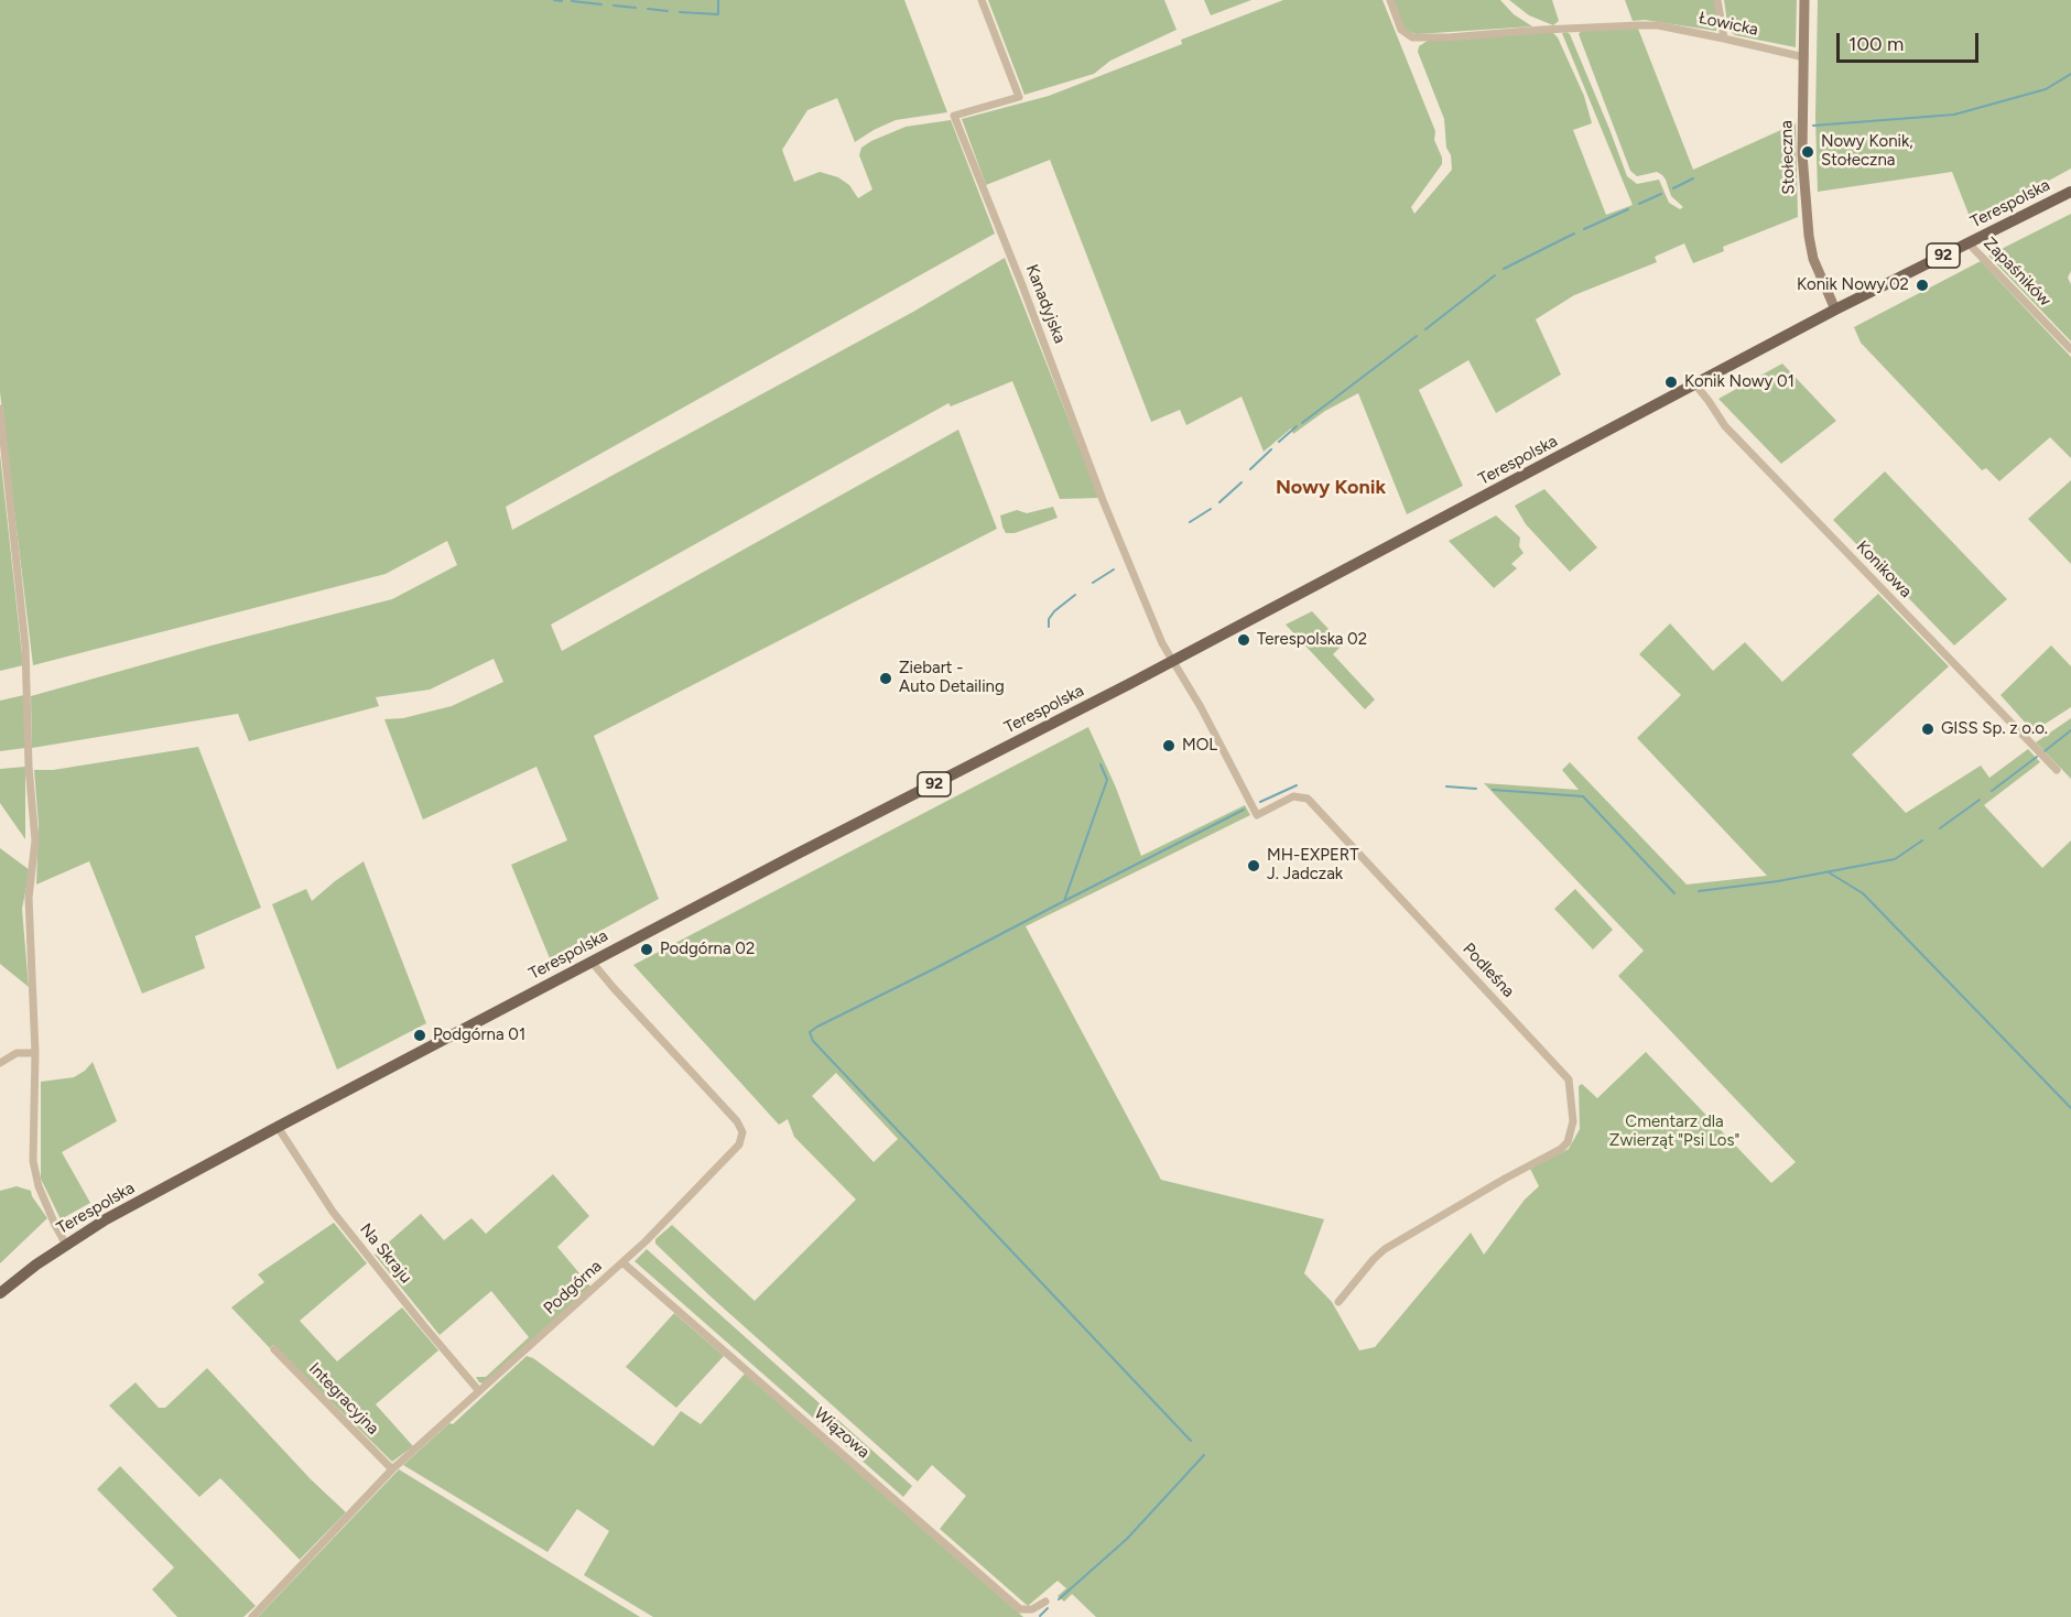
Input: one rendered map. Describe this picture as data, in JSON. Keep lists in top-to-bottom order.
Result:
{
  "streets": {
    "main road": ["Terespolska", "92"],
    "street": [
      "Łowicka",
      "Stołeczna",
      "Zapaśników",
      "Kanadyjska",
      "Konikowa",
      "Podleśna",
      "Na Skraju",
      "Podgórna",
      "Integracyjna",
      "Wiązowa"
    ]
  },
  "crossings": [
    ["Łowicka", "Stołeczna"],
    ["Stołeczna", "Terespolska"],
    ["Terespolska", "Zapaśników"],
    ["Terespolska", "Kanadyjska"],
    ["Terespolska", "Konikowa"],
    ["Terespolska", "Podleśna"],
    ["Terespolska", "Na Skraju"],
    ["Terespolska", "Podgórna"],
    ["Kanadyjska", "Podleśna"],
    ["Na Skraju", "Podgórna"],
    ["Podgórna", "Integracyjna"],
    ["Podgórna", "Wiązowa"]
  ],
  "districts": ["Nowy Konik"],
  "parks": ["Cmentarz dla Zwierząt \"Psi Los\""],
  "places": [
    "Nowy Konik, Stołeczna",
    "Konik Nowy 02",
    "Konik Nowy 01",
    "Terespolska 02",
    "Ziebart - Auto Detailing",
    "GISS Sp. z o.o.",
    "MOL",
    "MH-EXPERT J. Jadczak",
    "Podgórna 02",
    "Podgórna 01"
  ],
  "scale_bar": "100 m"
}
